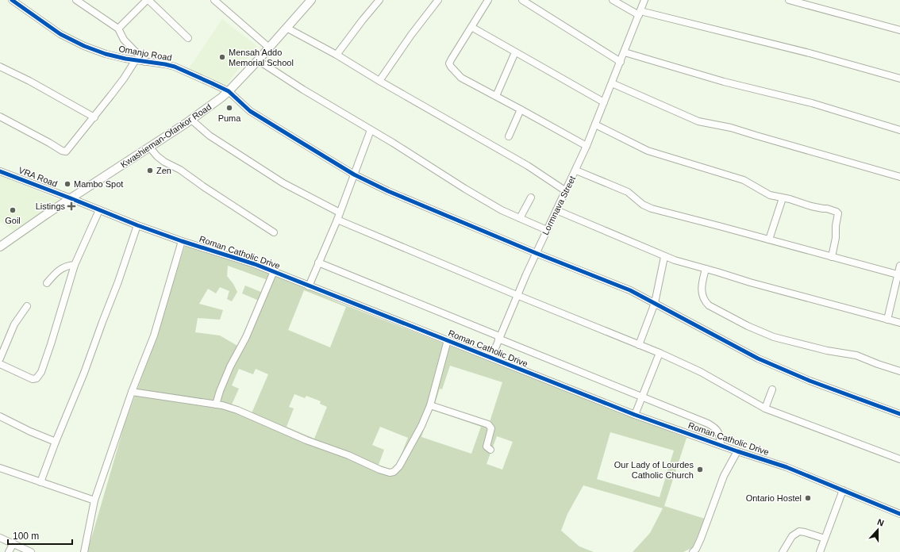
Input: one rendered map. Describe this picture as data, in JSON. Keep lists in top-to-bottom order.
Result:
{
  "streets": {
    "main road": ["Kwashieman-Ofankor Road"],
    "street": [
      "Omanjo Road",
      "VRA Road",
      "Lormnava Street",
      "Roman Catholic Drive"
    ]
  },
  "crossings": [
    ["Omanjo Road", "Kwashieman-Ofankor Road"],
    ["Omanjo Road", "Lormnava Street"],
    ["Kwashieman-Ofankor Road", "VRA Road"],
    ["Kwashieman-Ofankor Road", "Roman Catholic Drive"],
    ["VRA Road", "Roman Catholic Drive"],
    ["Lormnava Street", "Roman Catholic Drive"]
  ],
  "places": {
    "other": [
      "Mensah Addo Memorial School",
      "Puma",
      "Zen",
      "Mambo Spot",
      "Goil",
      "Our Lady of Lourdes Catholic Church",
      "Ontario Hostel"
    ],
    "health": ["Listings"]
  },
  "scale_bar": "100 m",
  "north": "top"
}
